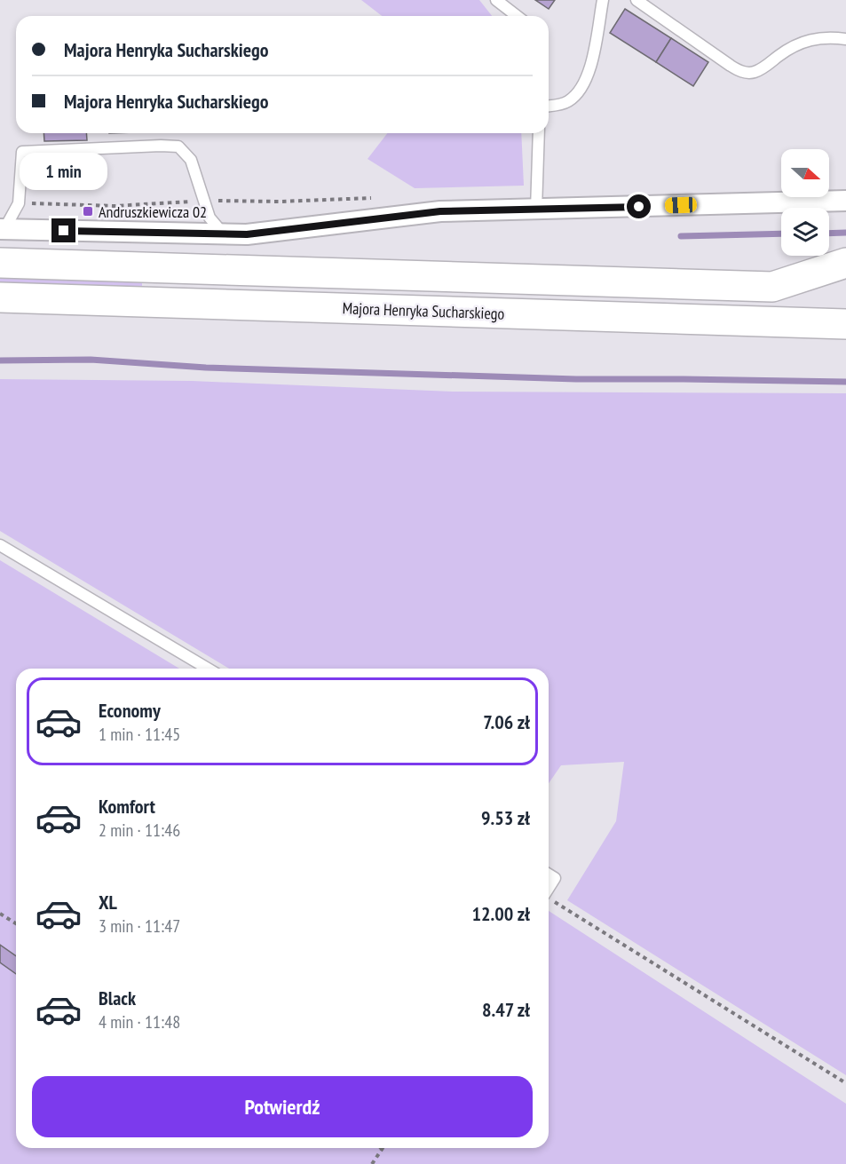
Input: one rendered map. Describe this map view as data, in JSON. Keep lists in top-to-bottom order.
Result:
{
  "streets": {
    "highway": ["Majora Henryka Sucharskiego"]
  },
  "places": {
    "transit": ["Andruszkiewicza 02"]
  },
  "north": "right",
  "page": {
    "banner": ["Majora Henryka Sucharskiego", "Majora Henryka Sucharskiego"],
    "bubble": "1 min",
    "list": [
      {
        "name": "Economy",
        "note": "1 min · 11:45",
        "value": "7.06 zł"
      },
      {
        "name": "Komfort",
        "note": "2 min · 11:46",
        "value": "9.53 zł"
      },
      {
        "name": "XL",
        "note": "3 min · 11:47",
        "value": "12.00 zł"
      },
      {
        "name": "Black",
        "note": "4 min · 11:48",
        "value": "8.47 zł"
      }
    ],
    "buttons": "Potwierdź"
  }
}
